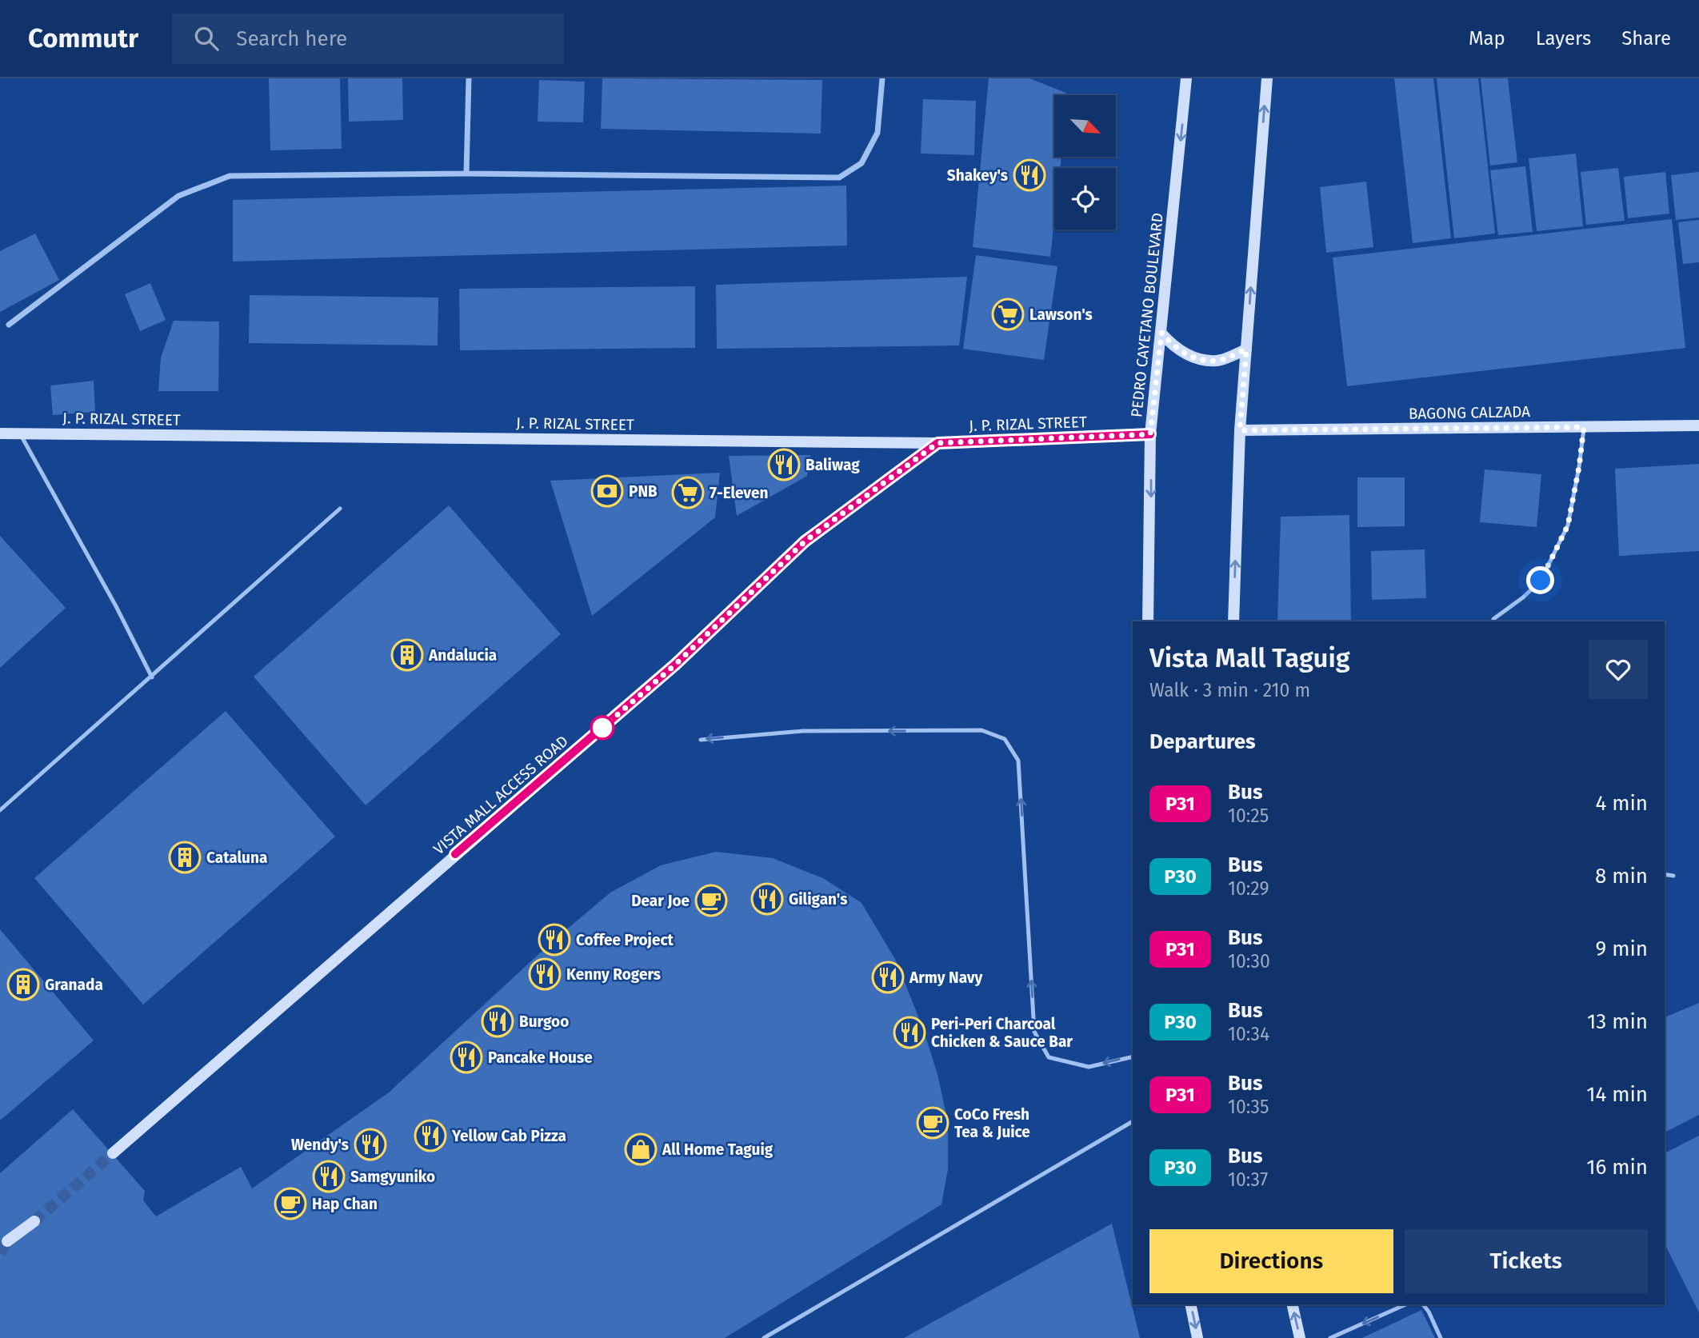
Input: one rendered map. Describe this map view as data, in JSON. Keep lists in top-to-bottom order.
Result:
{
  "streets": {
    "street": [
      "PEDRO CAYETANO BOULEVARD",
      "BAGONG CALZADA",
      "J. P. RIZAL STREET",
      "VISTA MALL ACCESS ROAD"
    ]
  },
  "crossings": [
    ["PEDRO CAYETANO BOULEVARD", "J. P. RIZAL STREET"],
    ["J. P. RIZAL STREET", "VISTA MALL ACCESS ROAD"]
  ],
  "places": {
    "restaurant": [
      "Shakey's",
      "Baliwag",
      "Giligan's",
      "Coffee Project",
      "Kenny Rogers",
      "Army Navy",
      "Burgoo",
      "Peri-Peri Charcoal Chicken & Sauce Bar",
      "Pancake House",
      "Yellow Cab Pizza",
      "Wendy's",
      "Samgyuniko"
    ],
    "supermarket": ["Lawson's", "7-Eleven"],
    "bank": ["PNB"],
    "building": ["Andalucia", "Cataluna", "Granada"],
    "cafe": ["Dear Joe", "CoCo Fresh Tea & Juice", "Hap Chan"],
    "shop": ["All Home Taguig"]
  },
  "lines": ["bus line P31"],
  "north": "bottom right",
  "page": {
    "header": "Commutr",
    "search": "Search here",
    "nav": ["Map", "Layers", "Share"],
    "heading": [
      ["Vista Mall Taguig", "Walk · 3 min · 210 m"],
      "Departures"
    ],
    "list": [
      {
        "mark": "P31",
        "name": "Bus",
        "note": "10:25",
        "value": "4 min"
      },
      {
        "mark": "P30",
        "name": "Bus",
        "note": "10:29",
        "value": "8 min"
      },
      {
        "mark": "P31",
        "name": "Bus",
        "note": "10:30",
        "value": "9 min"
      },
      {
        "mark": "P30",
        "name": "Bus",
        "note": "10:34",
        "value": "13 min"
      },
      {
        "mark": "P31",
        "name": "Bus",
        "note": "10:35",
        "value": "14 min"
      },
      {
        "mark": "P30",
        "name": "Bus",
        "note": "10:37",
        "value": "16 min"
      }
    ],
    "buttons": ["Directions", "Tickets"]
  }
}
